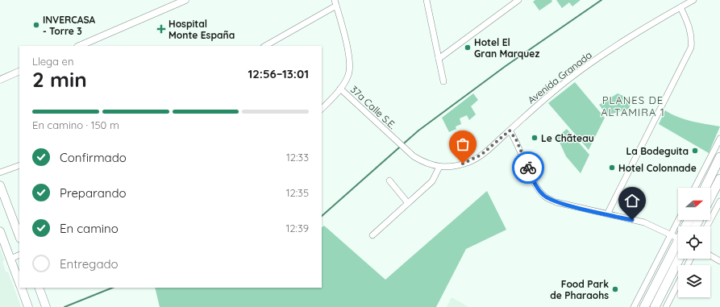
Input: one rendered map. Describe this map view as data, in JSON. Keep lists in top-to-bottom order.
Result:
{
  "streets": {
    "street": ["Avenida Granada", "37a Calle S.E."]
  },
  "crossings": [
    ["Avenida Granada", "37a Calle S.E."]
  ],
  "districts": ["PLANES DE ALTAMIRA 1"],
  "places": {
    "other": [
      "INVERCASA - Torre 3",
      "Hotel El Gran Marquez",
      "Le Chãteau",
      "La Bodeguita",
      "Hotel Colonnade",
      "Food Park de Pharaohs"
    ],
    "health": ["Hospital Monte España"]
  },
  "north": "right",
  "page": {
    "heading": ["2 min", "Llega en", "12:56–13:01"],
    "bar": "En camino · 150 m",
    "list": [
      ["Confirmado", "12:33"],
      ["Preparando", "12:35"],
      ["En camino", "12:39"],
      "Entregado"
    ]
  }
}
